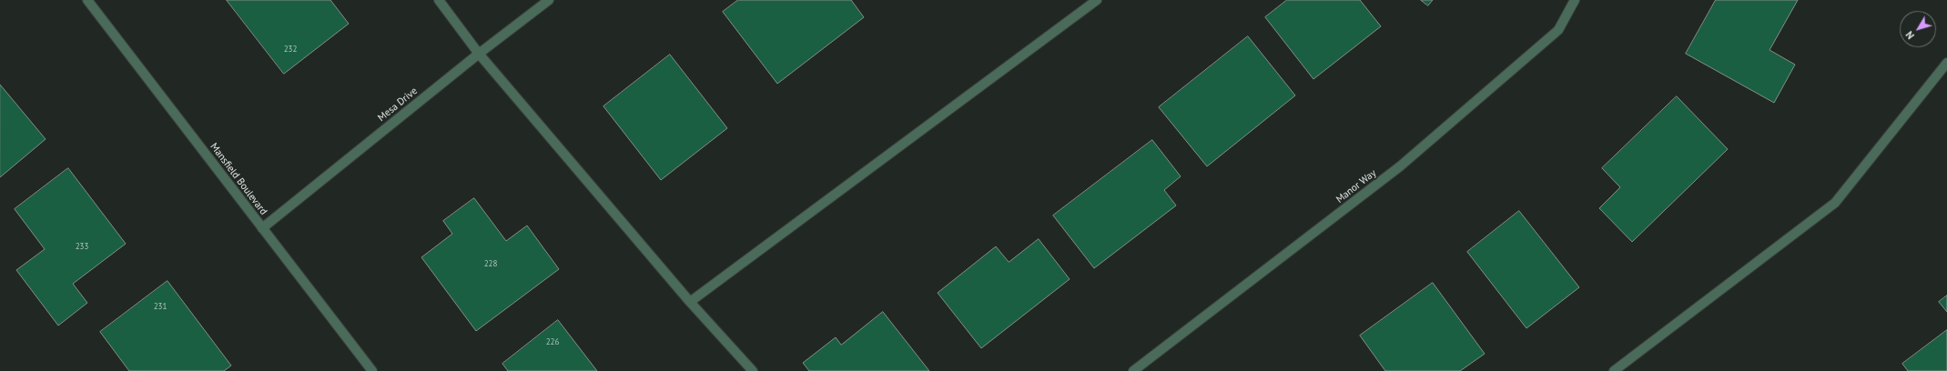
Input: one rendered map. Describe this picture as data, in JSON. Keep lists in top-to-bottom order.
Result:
{
  "streets": {
    "street": ["Mesa Drive", "Mansfield Boulevard", "Manor Way"]
  },
  "crossings": [
    ["Mesa Drive", "Mansfield Boulevard"]
  ],
  "house_numbers": [
    "232",
    "233",
    "228",
    "231",
    "226"
  ],
  "north": "bottom left"
}
